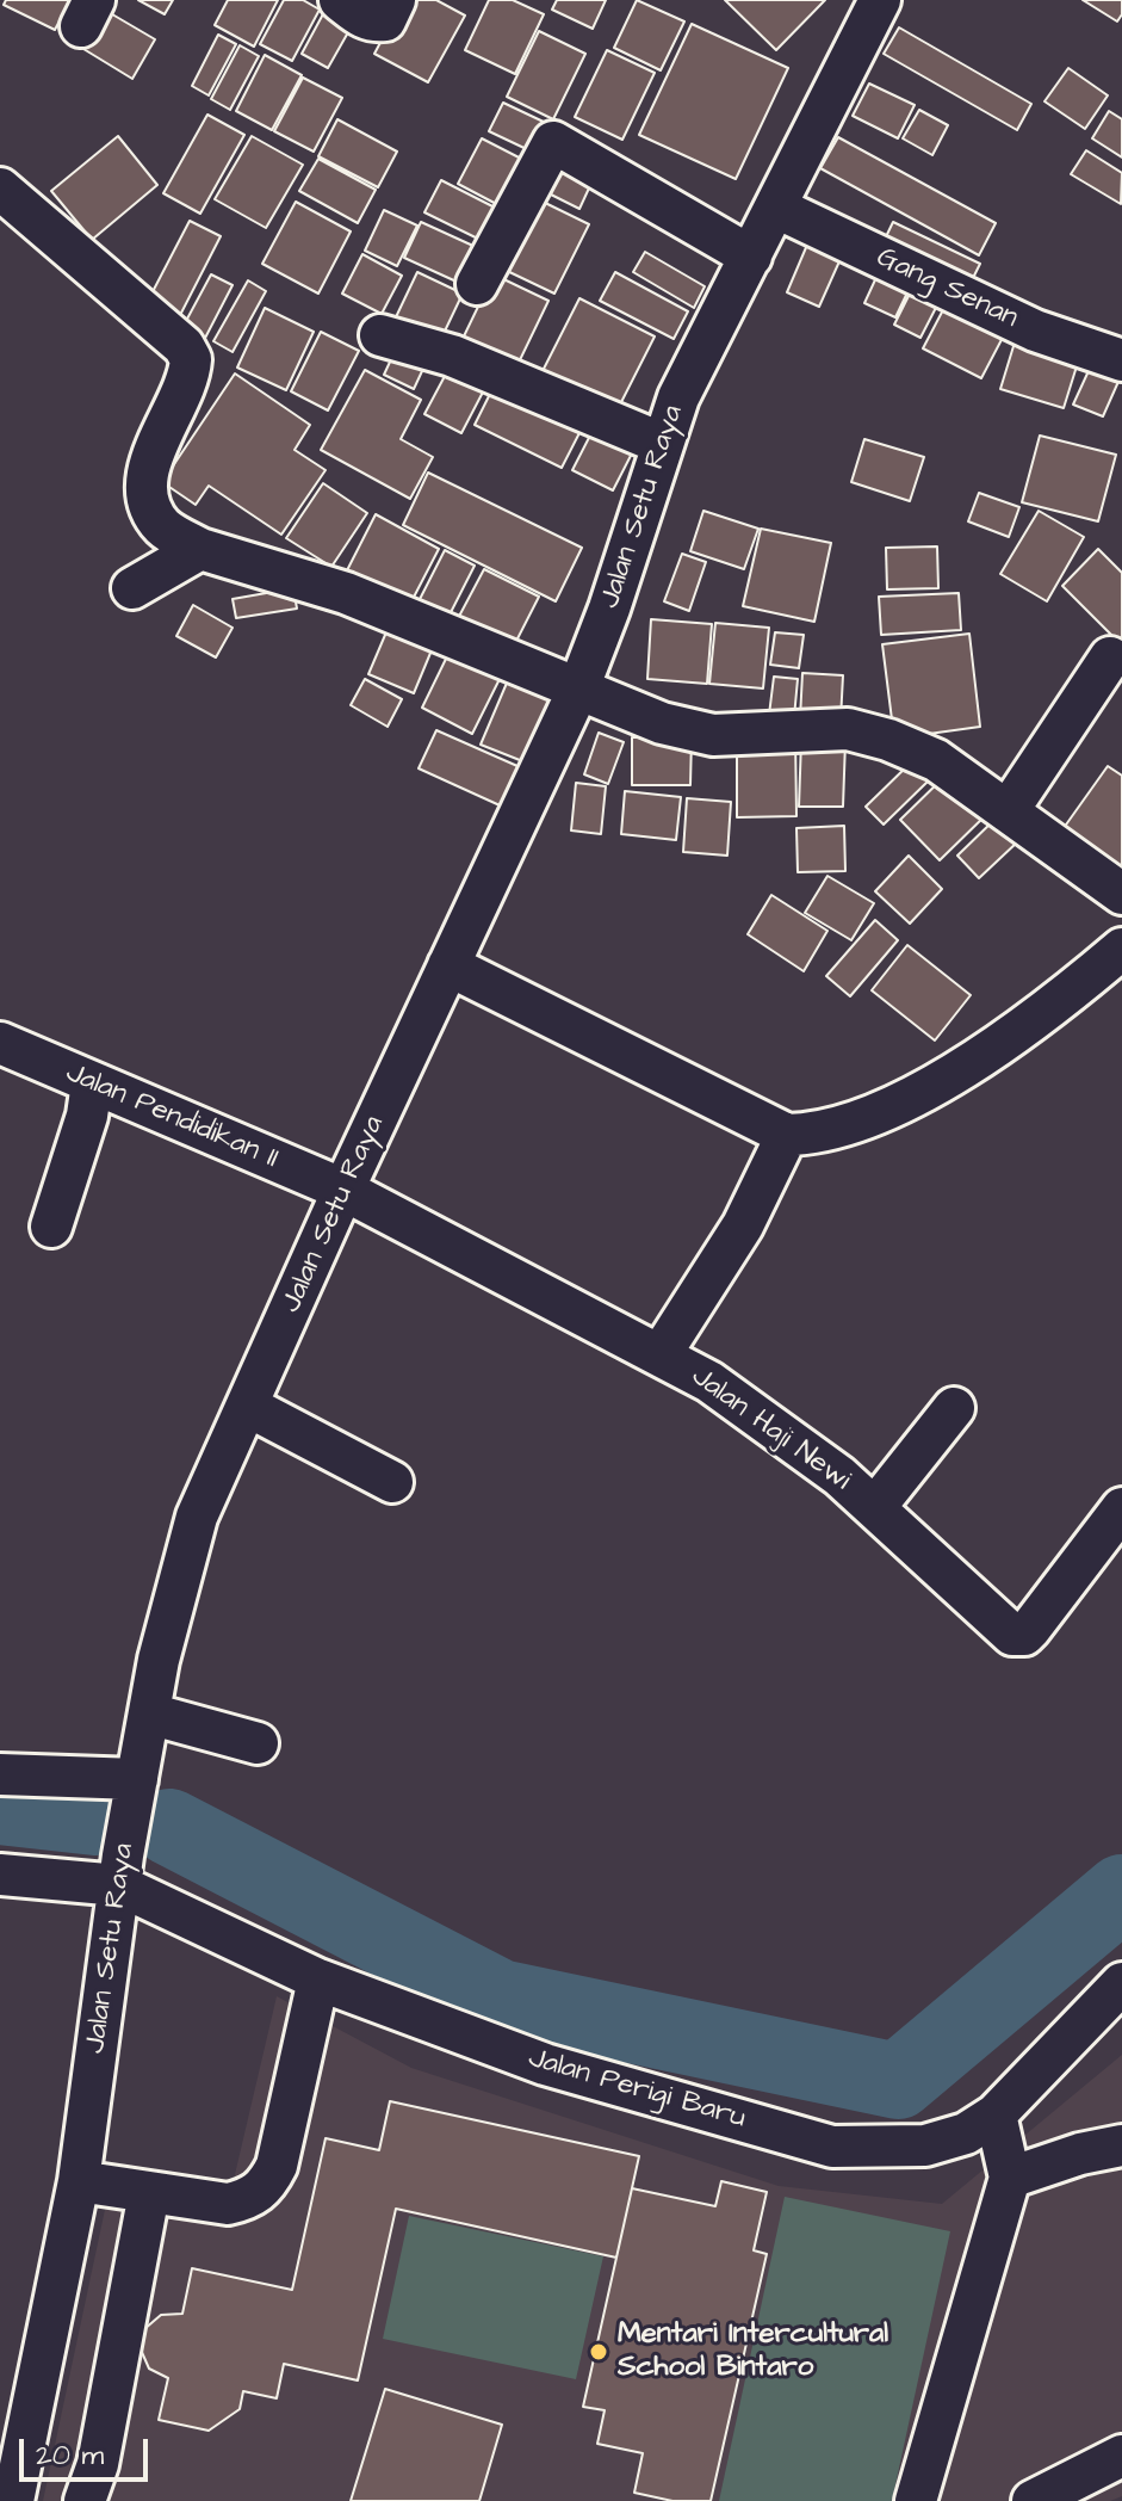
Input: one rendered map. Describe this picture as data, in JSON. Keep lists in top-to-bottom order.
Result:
{
  "streets": {
    "street": [
      "Gang Senan",
      "Jalan Setu Raya",
      "Jalan Pendidikan II",
      "Jalan Haji Newi",
      "Jalan Perigi Baru"
    ]
  },
  "crossings": [
    ["Gang Senan", "Jalan Setu Raya"],
    ["Jalan Setu Raya", "Jalan Pendidikan II"],
    ["Jalan Setu Raya", "Jalan Haji Newi"],
    ["Jalan Setu Raya", "Jalan Perigi Baru"],
    ["Jalan Pendidikan II", "Jalan Haji Newi"]
  ],
  "places": ["Mentari Intercultural School Bintaro"],
  "scale_bar": "20 m"
}
